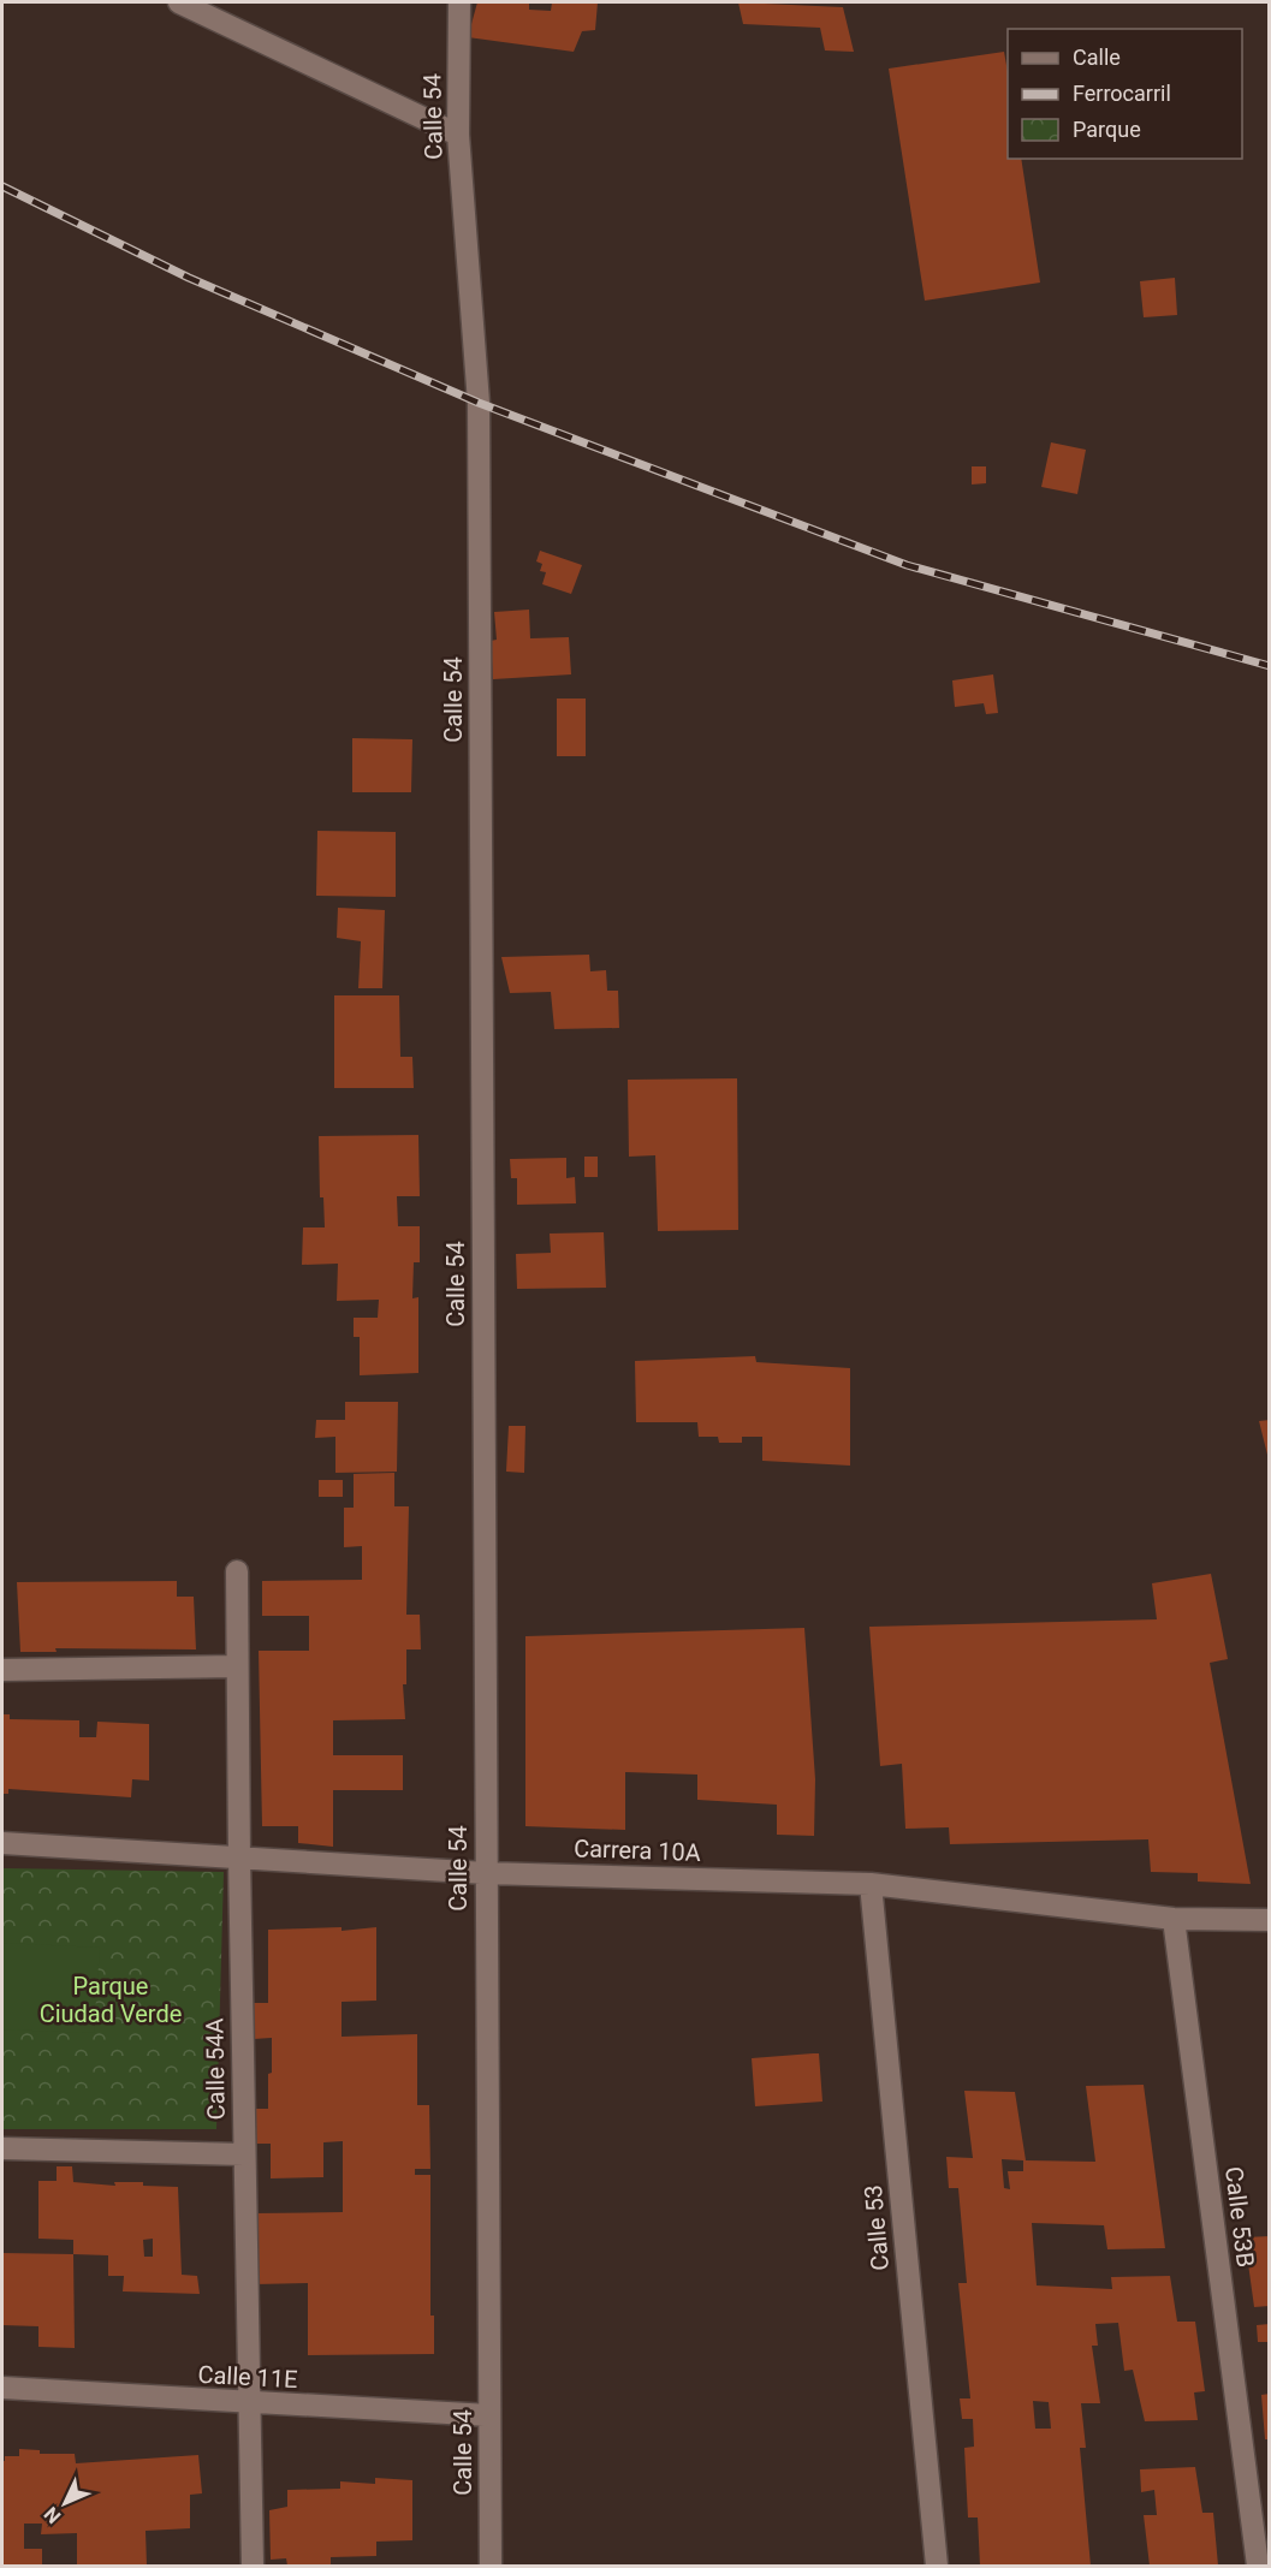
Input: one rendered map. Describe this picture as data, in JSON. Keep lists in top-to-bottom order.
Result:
{
  "streets": {
    "street": [
      "Calle 54",
      "Carrera 10A",
      "Calle 54A",
      "Calle 53B",
      "Calle 53",
      "Calle 11E"
    ]
  },
  "crossings": [
    ["Calle 54", "Carrera 10A"],
    ["Calle 54", "Calle 11E"],
    ["Carrera 10A", "Calle 54A"],
    ["Carrera 10A", "Calle 53B"],
    ["Carrera 10A", "Calle 53"],
    ["Calle 54A", "Calle 11E"]
  ],
  "parks": ["Parque Ciudad Verde"],
  "legend": ["Calle", "Ferrocarril", "Parque"],
  "north": "bottom left"
}
